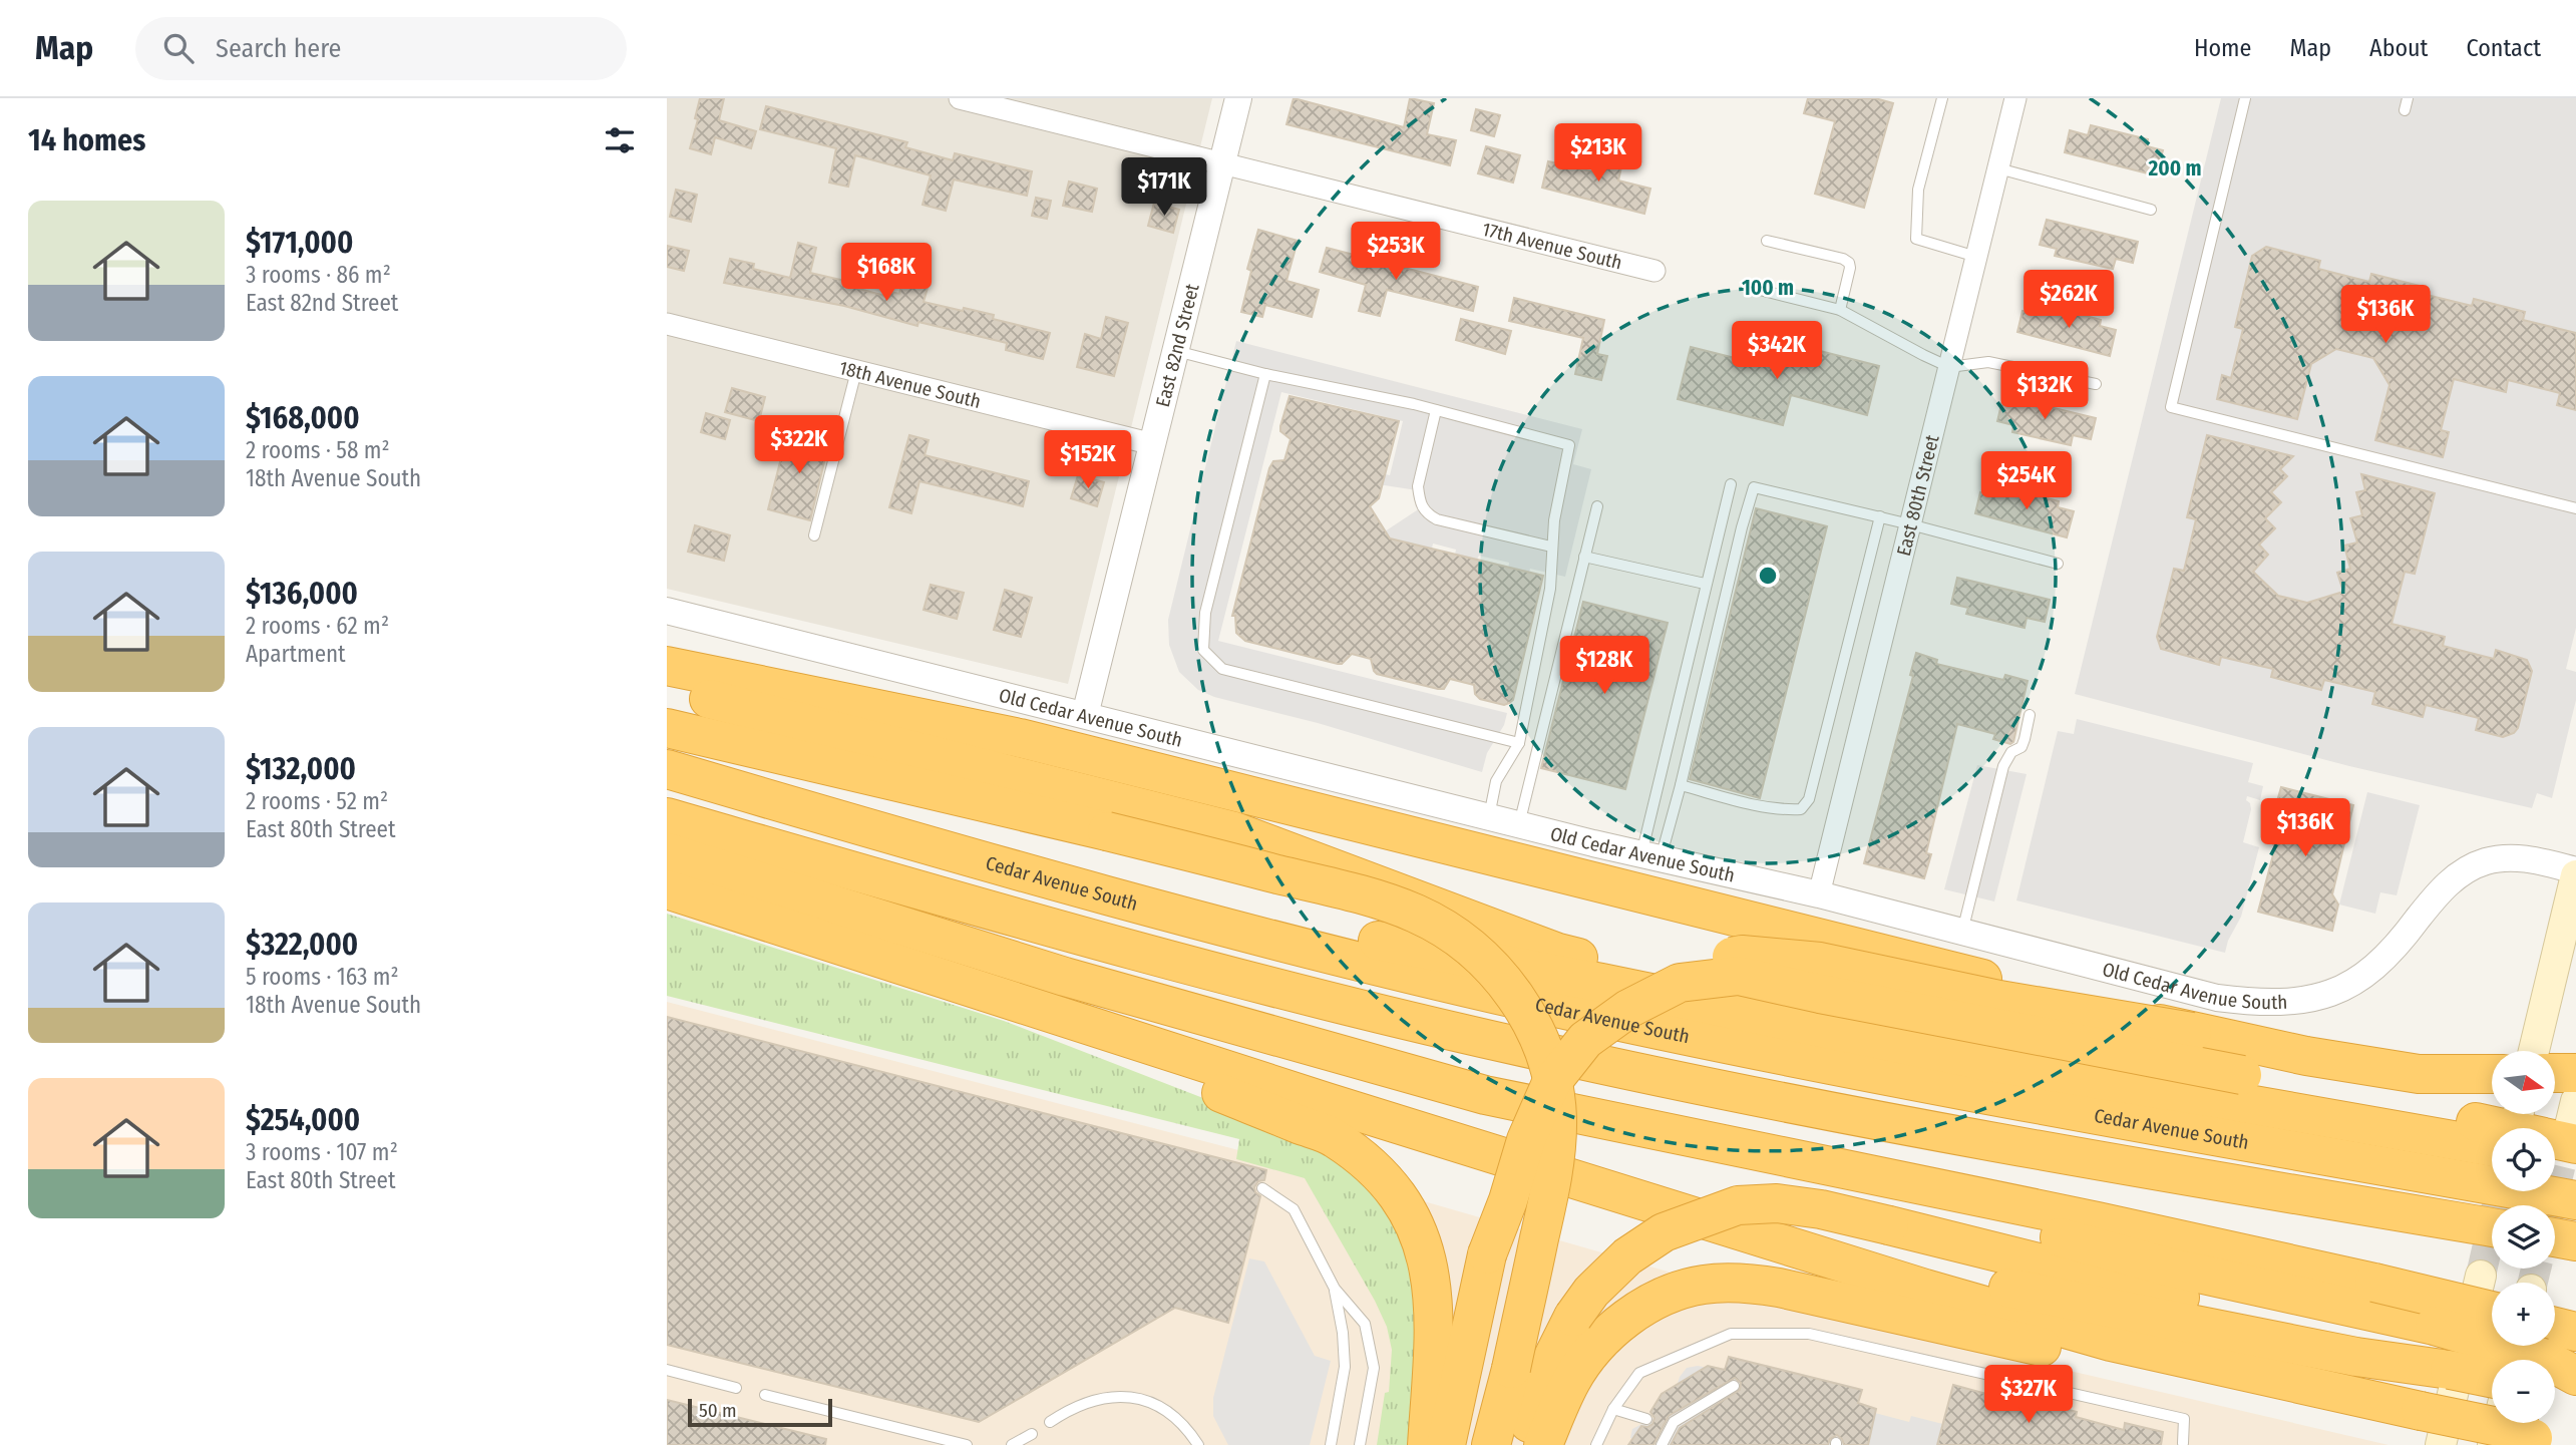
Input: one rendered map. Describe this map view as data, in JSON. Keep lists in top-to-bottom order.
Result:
{
  "streets": {
    "highway": ["Cedar Avenue South"],
    "street": [
      "17th Avenue South",
      "East 82nd Street",
      "18th Avenue South",
      "East 80th Street",
      "Old Cedar Avenue South"
    ]
  },
  "crossings": [
    ["17th Avenue South", "East 82nd Street"],
    ["East 82nd Street", "18th Avenue South"],
    ["East 82nd Street", "Old Cedar Avenue South"],
    ["East 80th Street", "Old Cedar Avenue South"]
  ],
  "scale_bar": "50 m",
  "north": "right",
  "page": {
    "header": "Map",
    "search": "Search here",
    "nav": [
      "Home",
      "Map",
      "About",
      "Contact"
    ],
    "heading": "14 homes",
    "price": [
      "$213K",
      "$171K",
      "$253K",
      "$168K",
      "$262K",
      "$136K",
      "$342K",
      "$132K",
      "$322K",
      "$152K",
      "$254K",
      "$128K",
      "$136K",
      "$327K"
    ],
    "list": [
      {
        "name": "$171,000",
        "note": "3 rooms · 86 m² · East 82nd Street"
      },
      {
        "name": "$168,000",
        "note": "2 rooms · 58 m² · 18th Avenue South"
      },
      {
        "name": "$136,000",
        "note": "2 rooms · 62 m² · Apartment"
      },
      {
        "name": "$132,000",
        "note": "2 rooms · 52 m² · East 80th Street"
      },
      {
        "name": "$322,000",
        "note": "5 rooms · 163 m² · 18th Avenue South"
      },
      {
        "name": "$254,000",
        "note": "3 rooms · 107 m² · East 80th Street"
      }
    ],
    "map_buttons": ["+", "−"],
    "scale": "50 m"
  },
  "rings": ["200 m", "100 m"]
}
